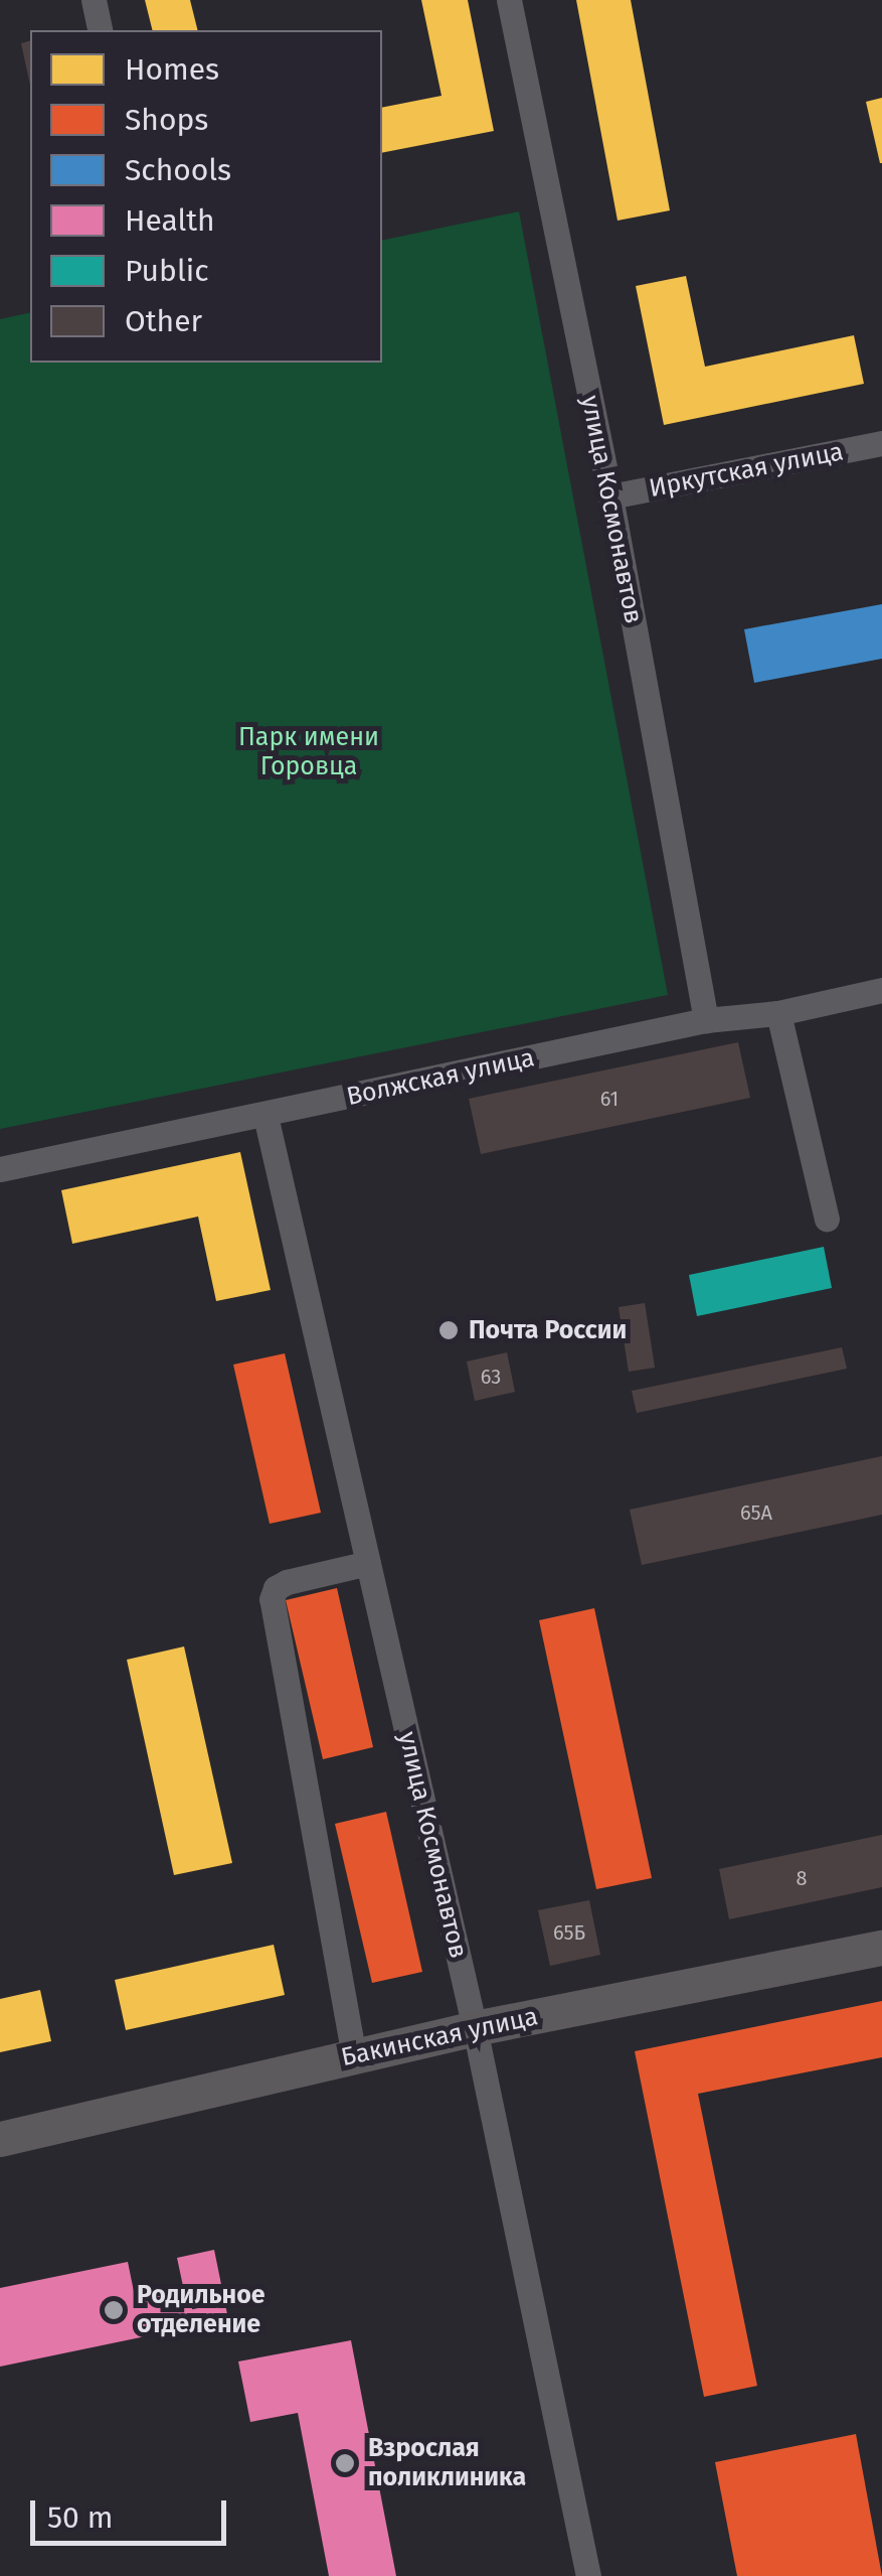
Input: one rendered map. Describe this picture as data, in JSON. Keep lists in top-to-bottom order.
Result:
{
  "streets": {
    "street": [
      "Иркутская улица",
      "улица Космонавтов",
      "Волжская улица",
      "Бакинская улица"
    ]
  },
  "crossings": [
    ["Иркутская улица", "улица Космонавтов"],
    ["улица Космонавтов", "Волжская улица"],
    ["улица Космонавтов", "Бакинская улица"]
  ],
  "parks": ["Парк имени Горовца"],
  "places": ["Почта России", "Родильное отделение", "Взрослая поликлиника"],
  "house_numbers": [
    "61",
    "63",
    "65А",
    "8",
    "65Б"
  ],
  "legend": [
    "Homes",
    "Shops",
    "Schools",
    "Health",
    "Public",
    "Other"
  ],
  "scale_bar": "50 m"
}
